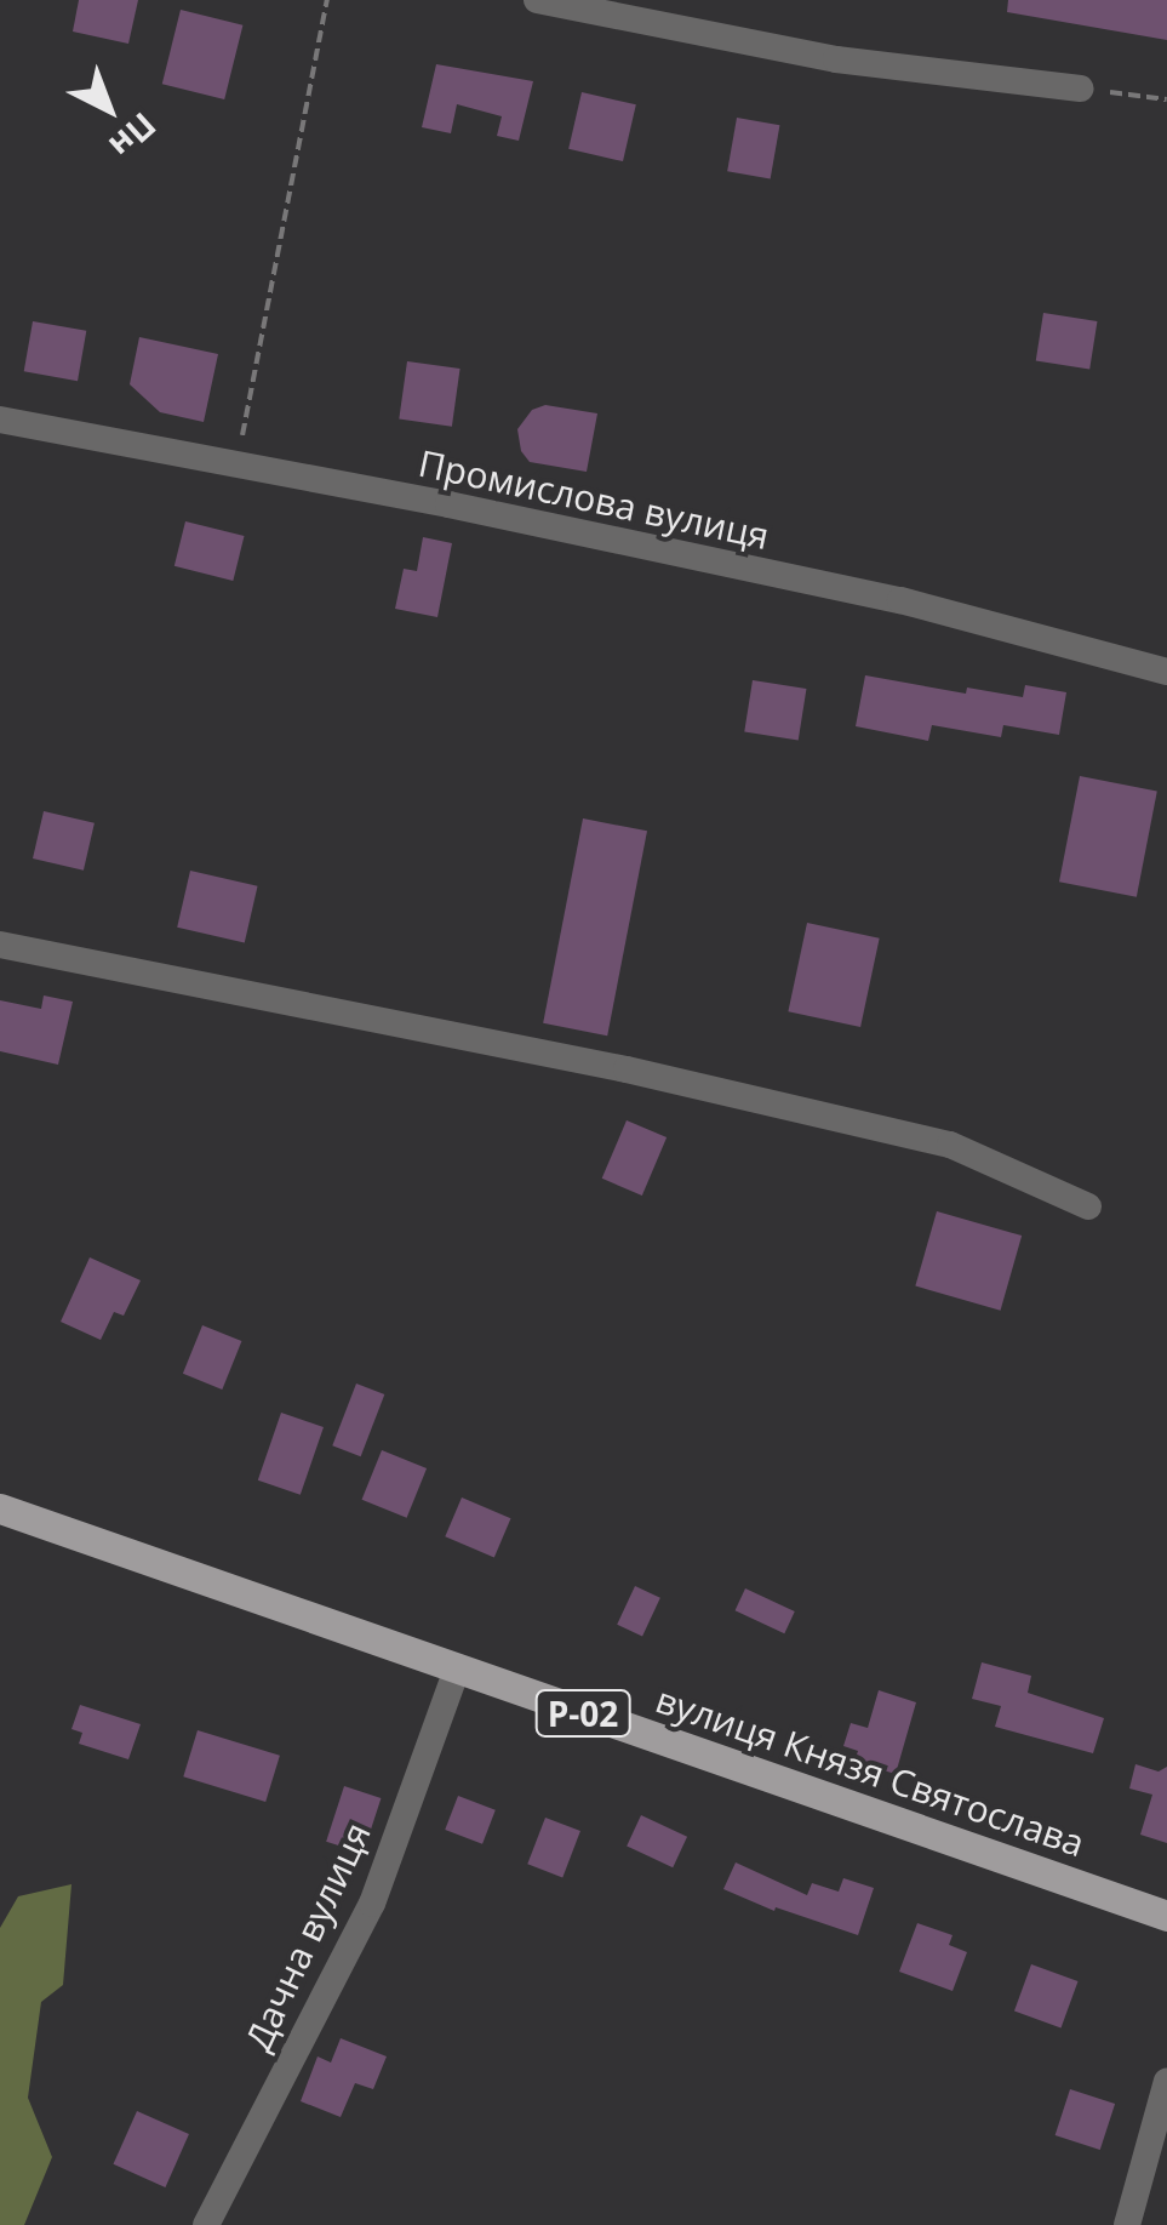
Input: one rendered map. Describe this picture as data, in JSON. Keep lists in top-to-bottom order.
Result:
{
  "streets": {
    "main road": ["Р-02", "вулиця Князя Святослава"],
    "street": ["Промислова вулиця", "Дачна вулиця"]
  },
  "crossings": [
    ["вулиця Князя Святослава", "Дачна вулиця"]
  ],
  "north": "bottom right"
}
